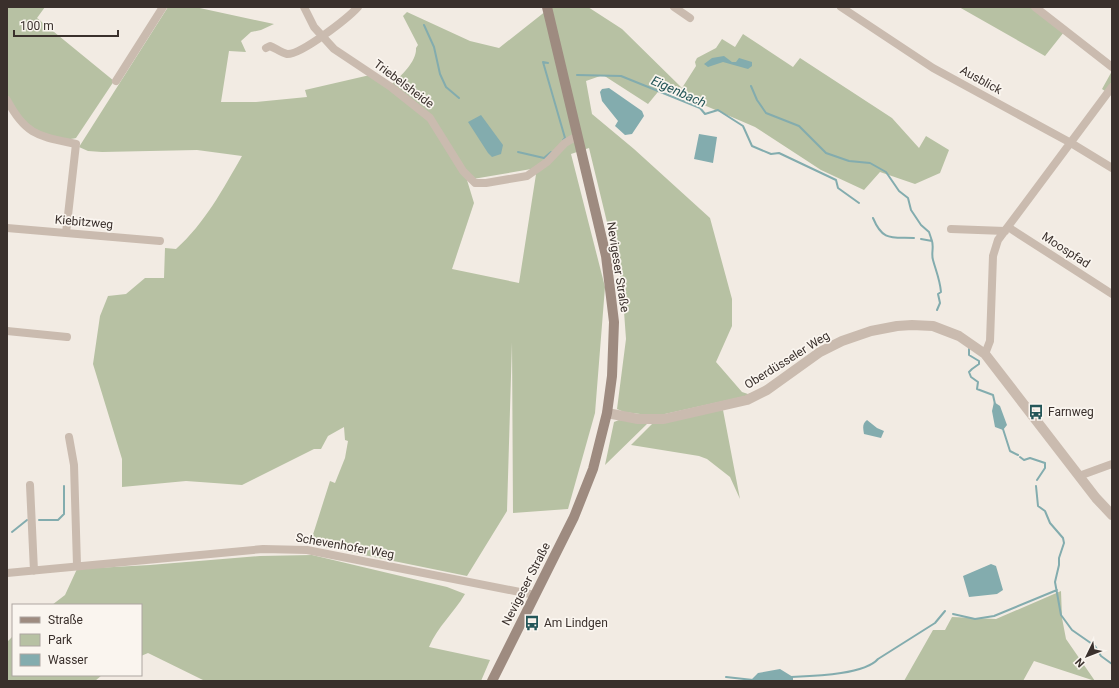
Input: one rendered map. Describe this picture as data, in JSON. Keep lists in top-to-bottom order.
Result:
{
  "streets": {
    "main road": ["Nevigeser Straße"],
    "street": [
      "Ausblick",
      "Triebelsheide",
      "Kiebitzweg",
      "Moospfad",
      "Oberdüsseler Weg",
      "Schevenhofer Weg"
    ]
  },
  "crossings": [
    ["Triebelsheide", "Nevigeser Straße"],
    ["Nevigeser Straße", "Oberdüsseler Weg"],
    ["Nevigeser Straße", "Schevenhofer Weg"]
  ],
  "water": ["Eigenbach"],
  "places": {
    "bus stop": ["Farnweg", "Am Lindgen"]
  },
  "legend": ["Straße", "Park", "Wasser"],
  "scale_bar": "100 m",
  "north": "bottom left"
}
